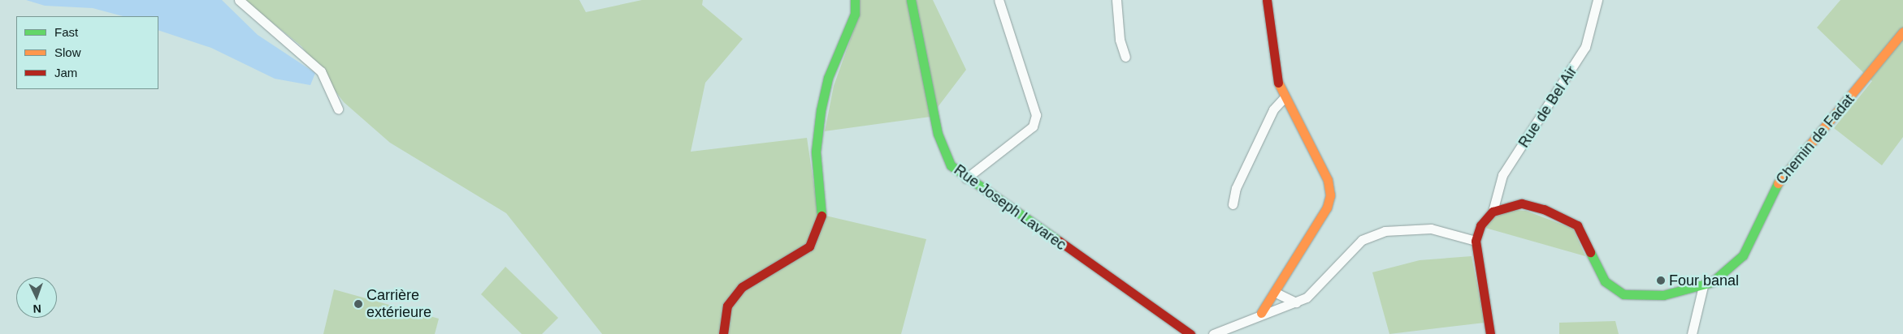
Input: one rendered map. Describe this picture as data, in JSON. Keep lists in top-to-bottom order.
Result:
{
  "streets": {
    "street": ["Rue de Bel Air", "Chemin de Fadat", "Rue Joseph Lavarec"]
  },
  "crossings": [
    ["Rue de Bel Air", "Chemin de Fadat"]
  ],
  "places": ["Four banal", "Carrière extérieure"],
  "legend": ["Fast", "Slow", "Jam"],
  "north": "bottom"
}
